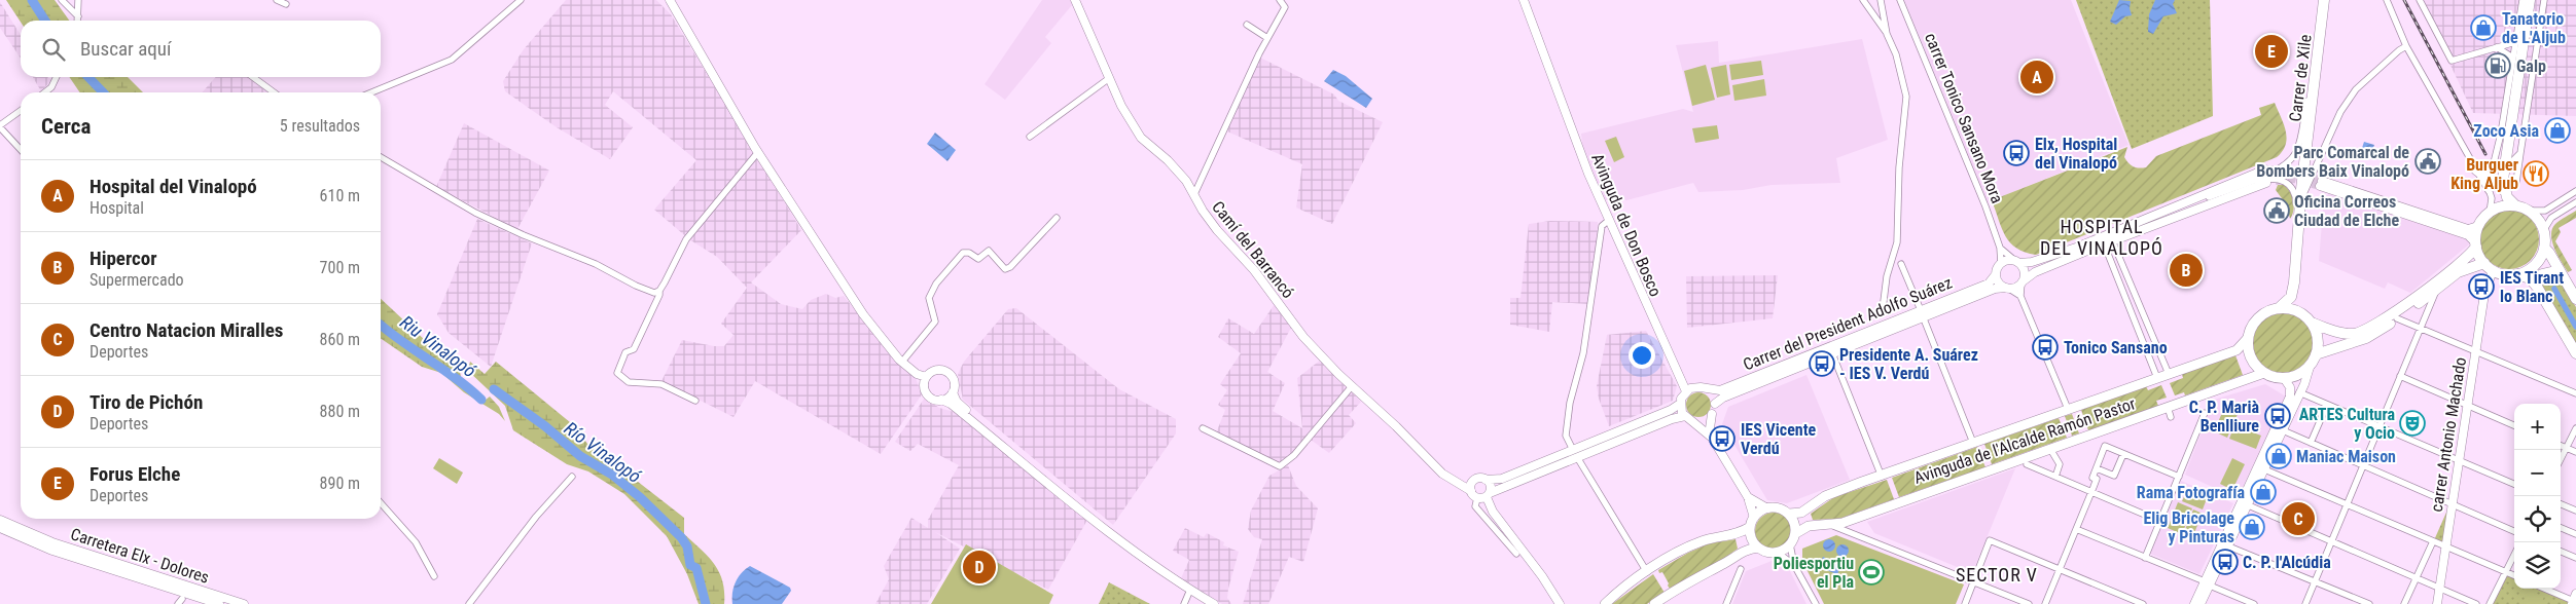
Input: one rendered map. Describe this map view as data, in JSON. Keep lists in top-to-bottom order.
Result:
{
  "streets": {
    "highway": ["Carrer de Xile"],
    "main road": [
      "Avinguda de Don Bosco",
      "Camí del Barrancó",
      "Carrer del President Adolfo Suárez",
      "carrer Antonio Machado",
      "Avinguda de l'Alcalde Ramón Pastor",
      "Carretera Elx - Dolores"
    ],
    "street": ["carrer Tonico Sansano Mora"]
  },
  "crossings": [
    ["Carrer de Xile", "Avinguda de l'Alcalde Ramón Pastor"],
    ["carrer Tonico Sansano Mora", "Carrer del President Adolfo Suárez"],
    ["Avinguda de Don Bosco", "Carrer del President Adolfo Suárez"]
  ],
  "districts": ["HOSPITAL DEL VINALOPÓ", "SECTOR V"],
  "water": ["Riu Vinalopó", "Río Vinalopó"],
  "places": {
    "shop": [
      "Tanatorio de L'Aljub",
      "Zoco Asia",
      "Maniac Maison",
      "Rama Fotografía",
      "Elig Bricolage y Pinturas"
    ],
    "fuel station": ["Galp"],
    "bus stop": [
      "Elx, Hospital del Vinalopó",
      "IES Tirant lo Blanc",
      "Tonico Sansano",
      "Presidente A. Suárez - IES V. Verdú",
      "C. P. Marià Benlliure",
      "IES Vicente Verdú",
      "C. P. l'Alcúdia"
    ],
    "public building": ["Parc Comarcal de Bombers Baix Vinalopó", "Oficina Correos Ciudad de Elche"],
    "restaurant": ["Burguer King Aljub"],
    "theatre": ["ARTES Cultura y Ocio"],
    "sports": ["Poliesportiu el Pla"]
  },
  "page": {
    "search": "Buscar aquí",
    "pins": [
      "E",
      "A",
      "B",
      "C",
      "D"
    ],
    "heading": ["Cerca", "5 resultados"],
    "list": [
      {
        "mark": "A",
        "name": "Hospital del Vinalopó",
        "note": "Hospital",
        "value": "610 m"
      },
      {
        "mark": "B",
        "name": "Hipercor",
        "note": "Supermercado",
        "value": "700 m"
      },
      {
        "mark": "C",
        "name": "Centro Natacion Miralles",
        "note": "Deportes",
        "value": "860 m"
      },
      {
        "mark": "D",
        "name": "Tiro de Pichón",
        "note": "Deportes",
        "value": "880 m"
      },
      {
        "mark": "E",
        "name": "Forus Elche",
        "note": "Deportes",
        "value": "890 m"
      }
    ],
    "map_buttons": ["+", "−"]
  }
}
